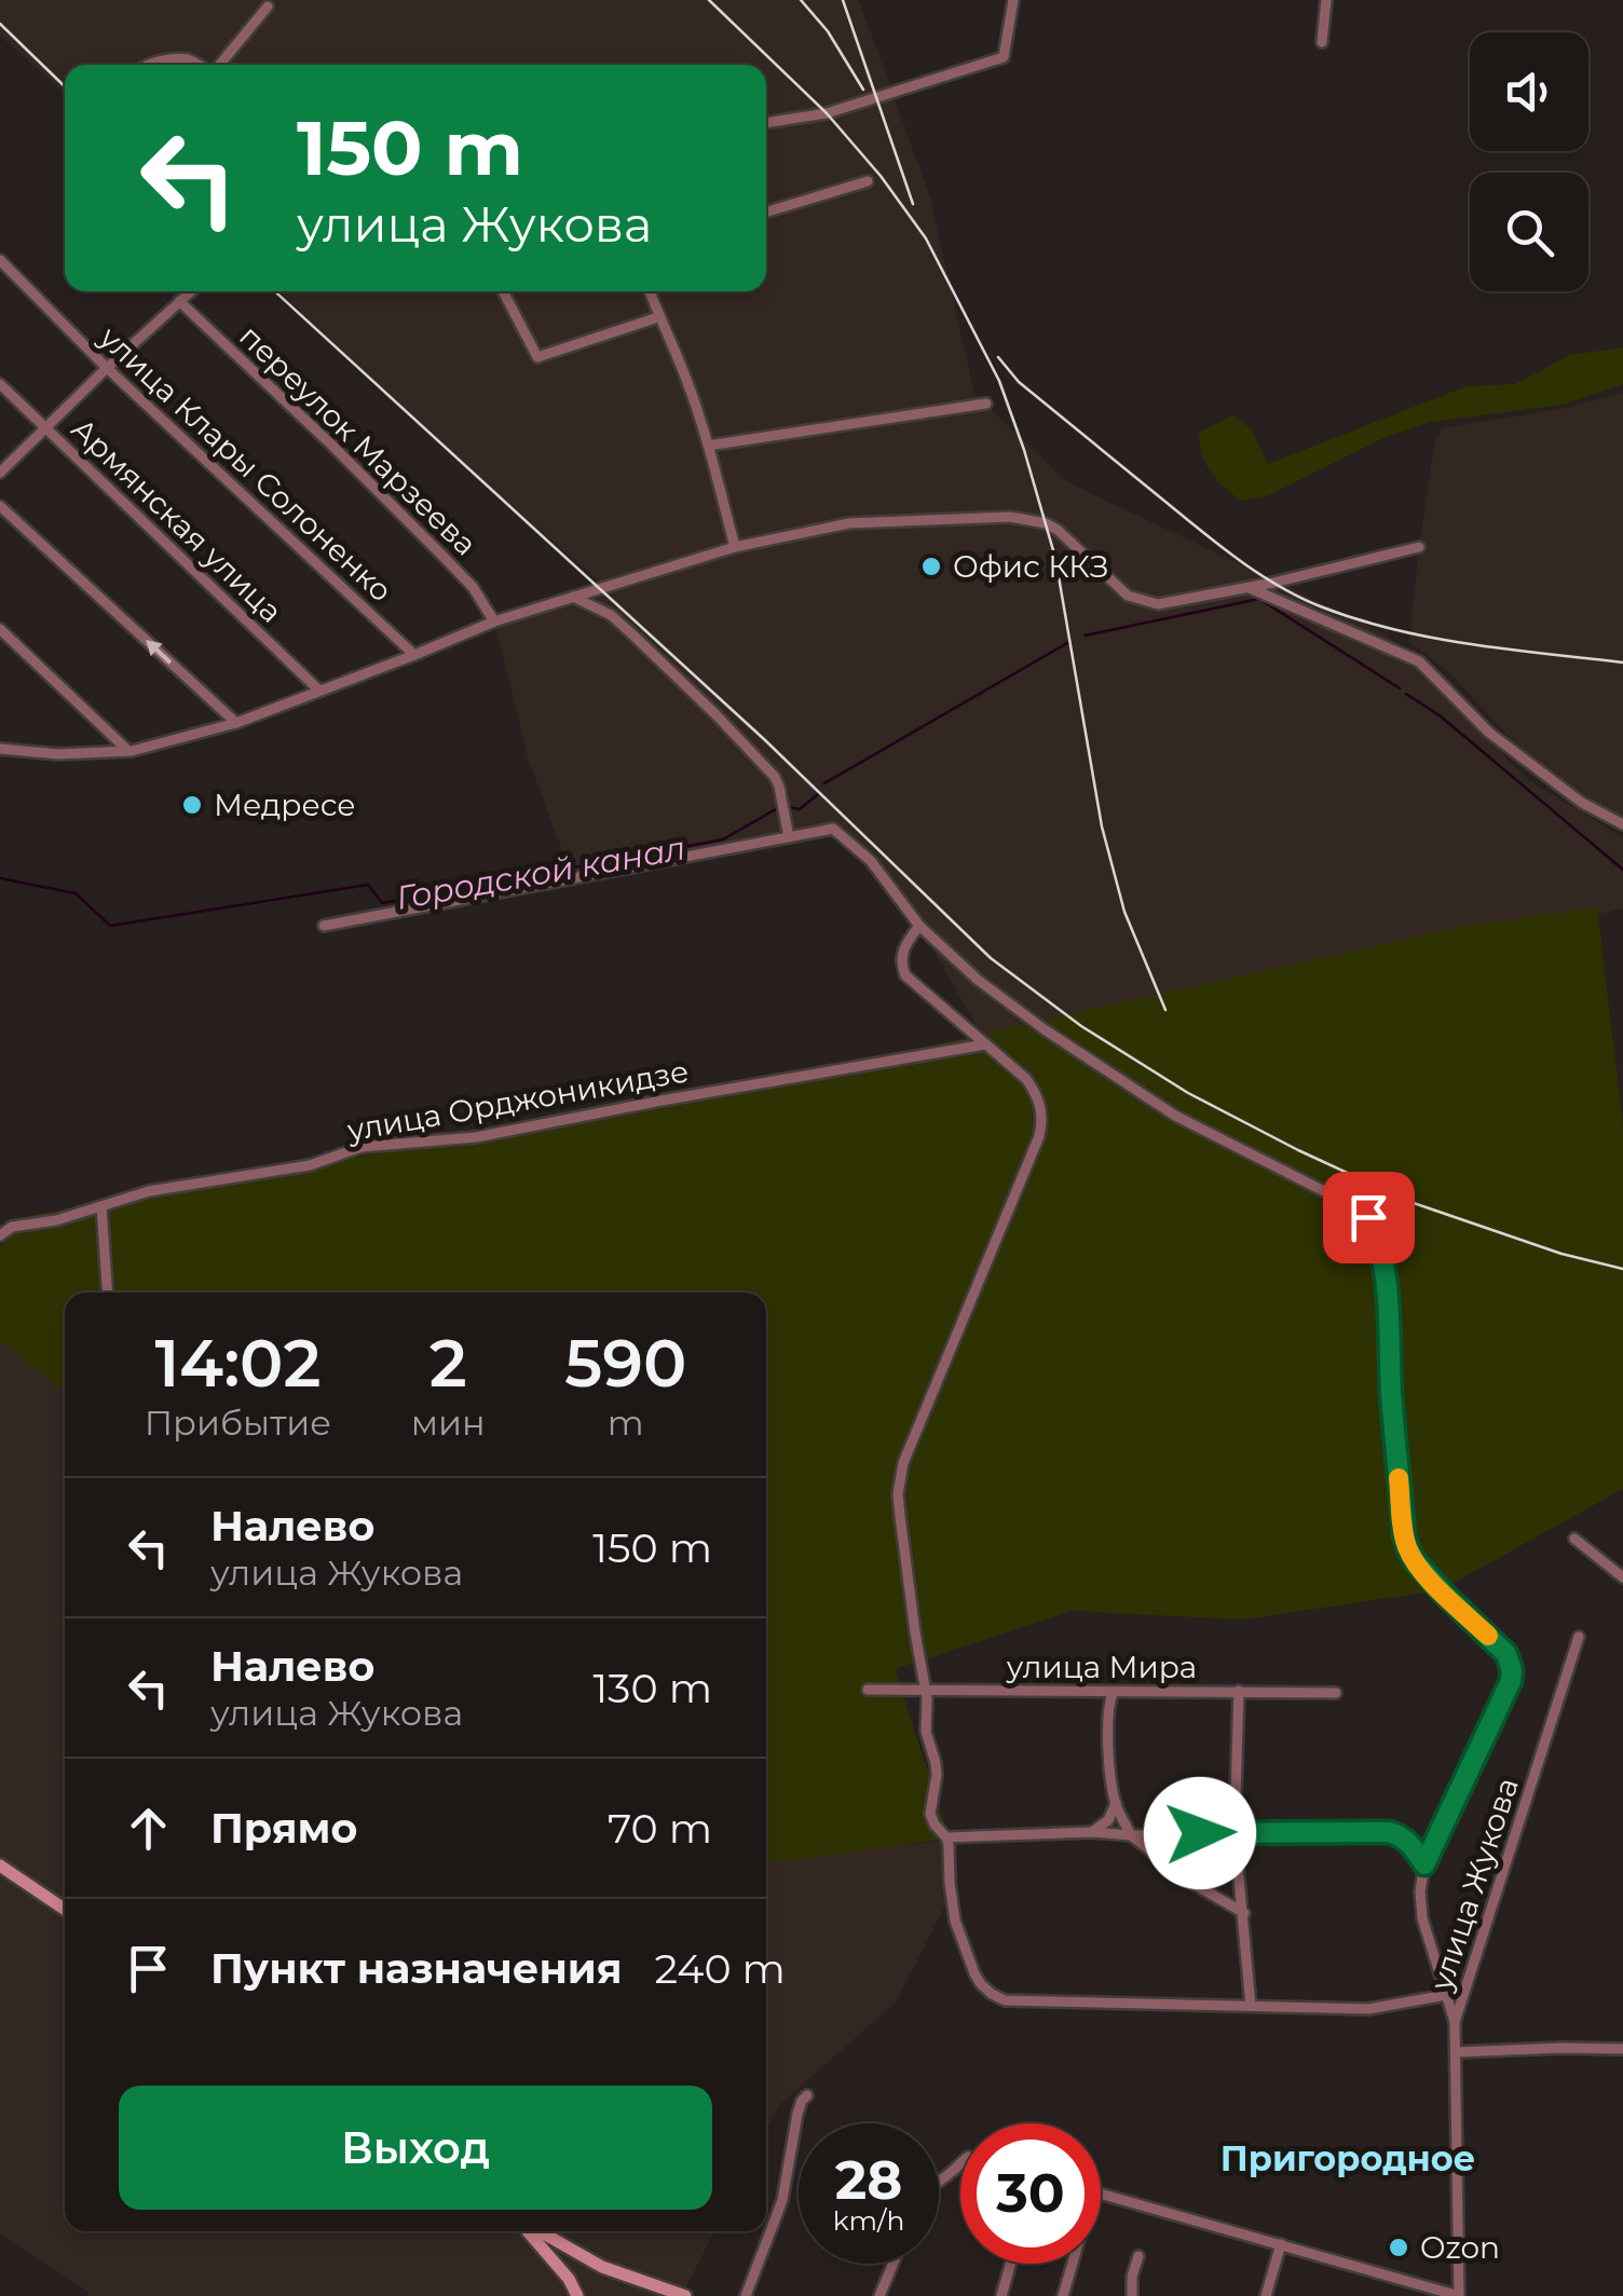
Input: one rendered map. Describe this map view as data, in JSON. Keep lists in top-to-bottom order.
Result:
{
  "streets": {
    "street": [
      "переулок Марзеева",
      "улица Клары Солоненко",
      "Армянская улица",
      "улица Орджоникидзе",
      "улица Мира",
      "улица Жукова"
    ]
  },
  "districts": ["Пригородное"],
  "water": ["Городской канал"],
  "places": ["Офис ККЗ", "Медресе", "Ozon"],
  "page": {
    "turn": ["150 m", "улица Жукова"],
    "eta": [
      "14:02",
      "Прибытие",
      "2",
      "мин",
      "590",
      "m"
    ],
    "list": [
      {
        "name": "Налево",
        "note": "улица Жукова",
        "value": "150 m"
      },
      {
        "name": "Налево",
        "note": "улица Жукова",
        "value": "130 m"
      },
      {
        "name": "Прямо",
        "value": "70 m"
      },
      {
        "name": "Пункт назначения",
        "value": "240 m"
      }
    ],
    "buttons": "Выход",
    "speed": "28 km/h",
    "limit": "30"
  }
}
